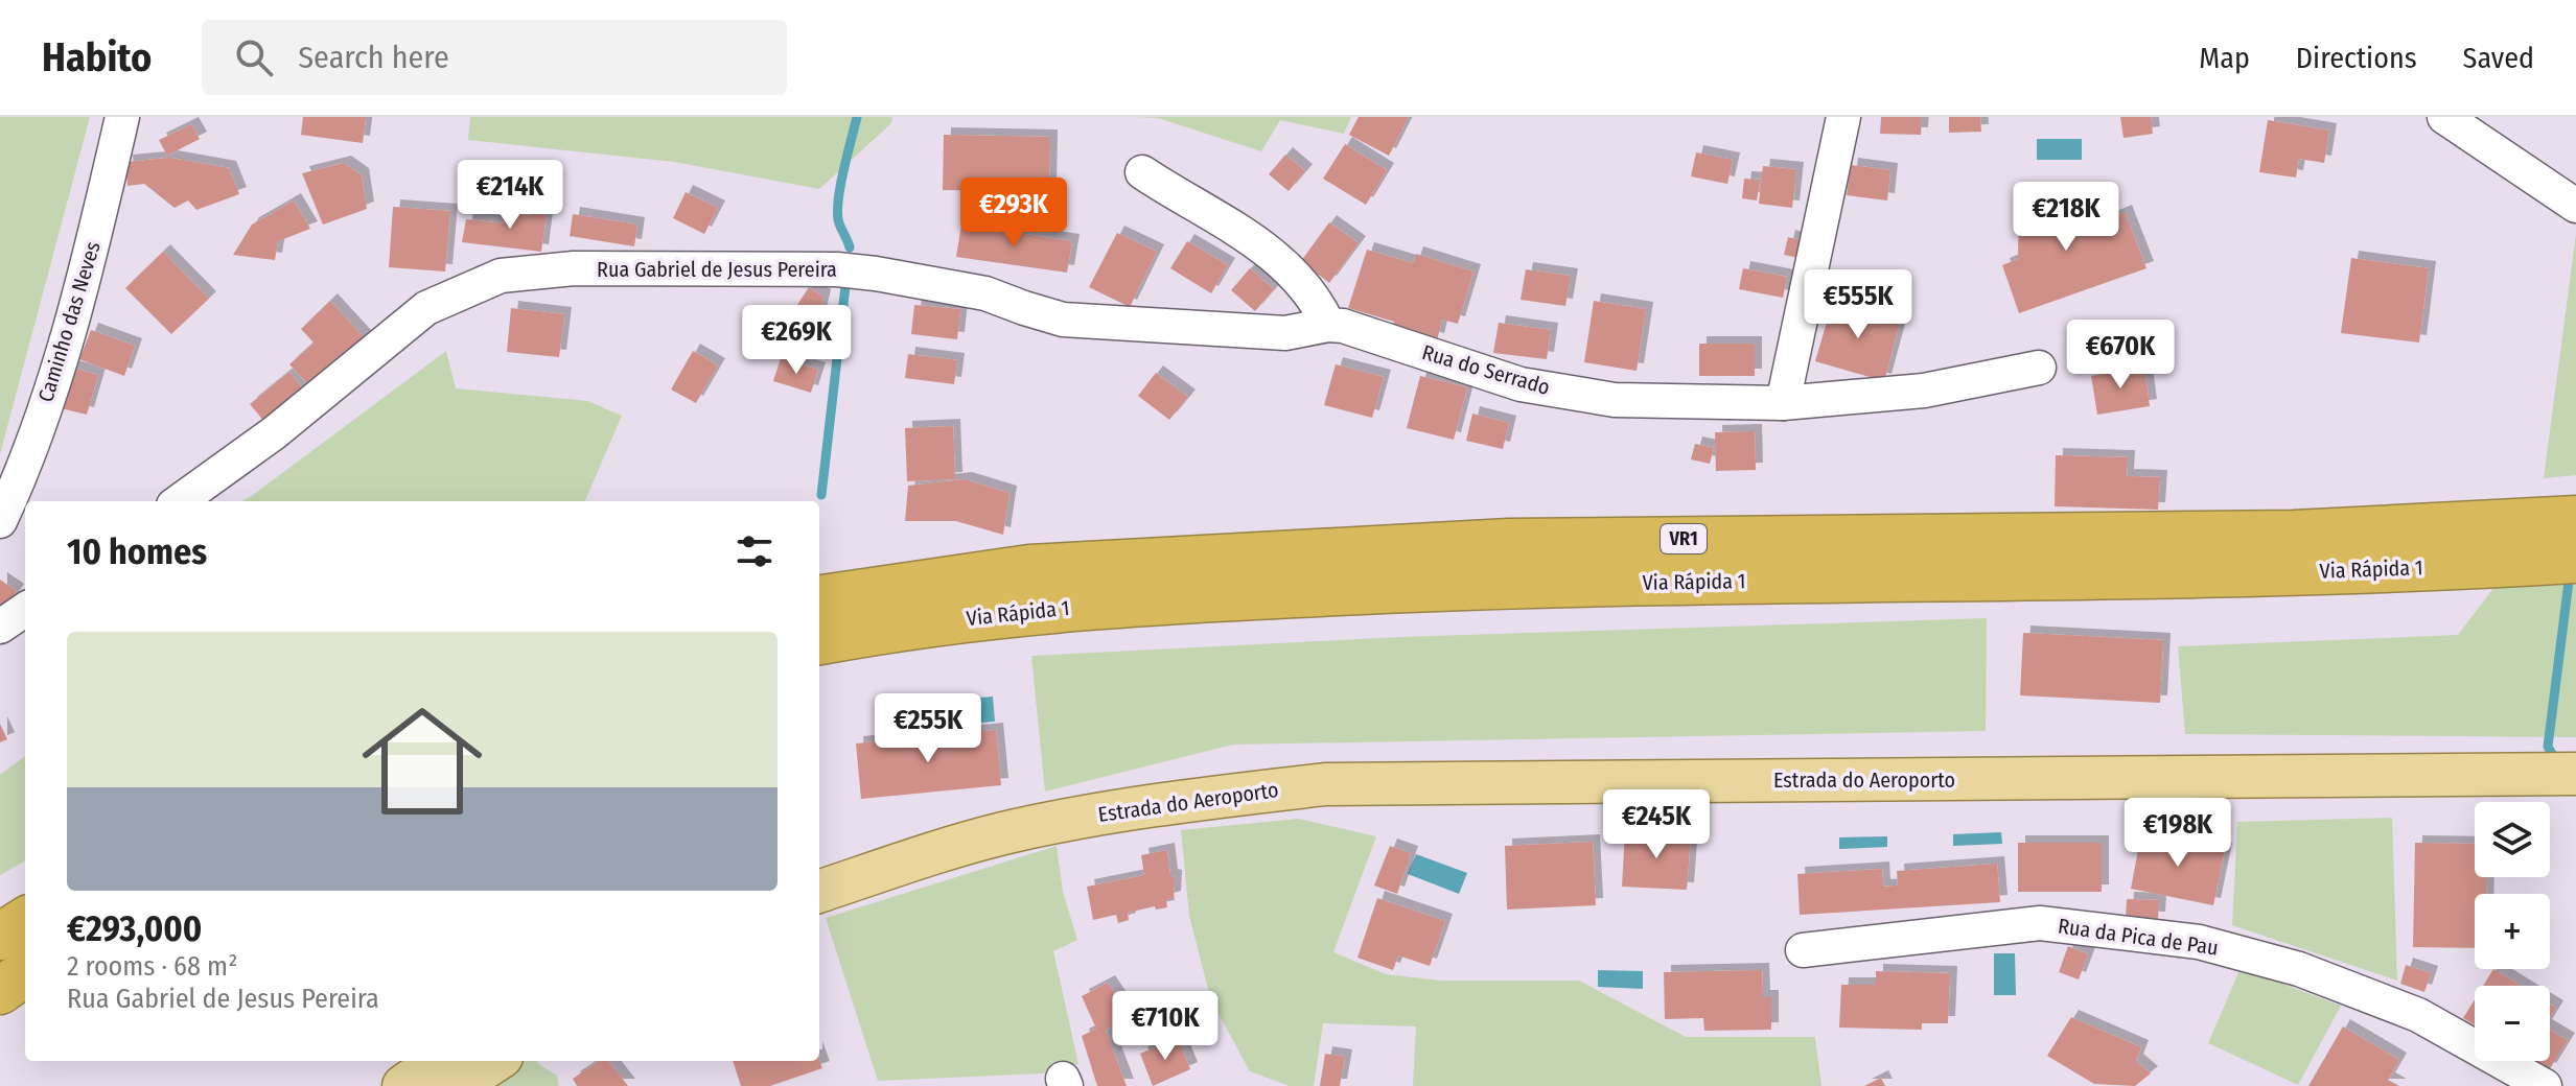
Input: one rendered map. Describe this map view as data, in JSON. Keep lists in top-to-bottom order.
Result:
{
  "streets": {
    "highway": ["VR1", "Via Rápida 1"],
    "main road": ["Estrada do Aeroporto"],
    "street": [
      "Rua Gabriel de Jesus Pereira",
      "Caminho das Neves",
      "Rua do Serrado",
      "Rua da Pica de Pau"
    ]
  },
  "crossings": [
    ["Rua Gabriel de Jesus Pereira", "Rua do Serrado"]
  ],
  "page": {
    "header": "Habito",
    "search": "Search here",
    "nav": ["Map", "Directions", "Saved"],
    "price": [
      "€214K",
      "€293K",
      "€218K",
      "€555K",
      "€269K",
      "€670K",
      "€255K",
      "€245K",
      "€198K",
      "€710K"
    ],
    "heading": "10 homes",
    "list": [
      {
        "name": "€293,000",
        "note": "2 rooms · 68 m² · Rua Gabriel de Jesus Pereira"
      }
    ],
    "map_buttons": ["+", "−"]
  }
}
